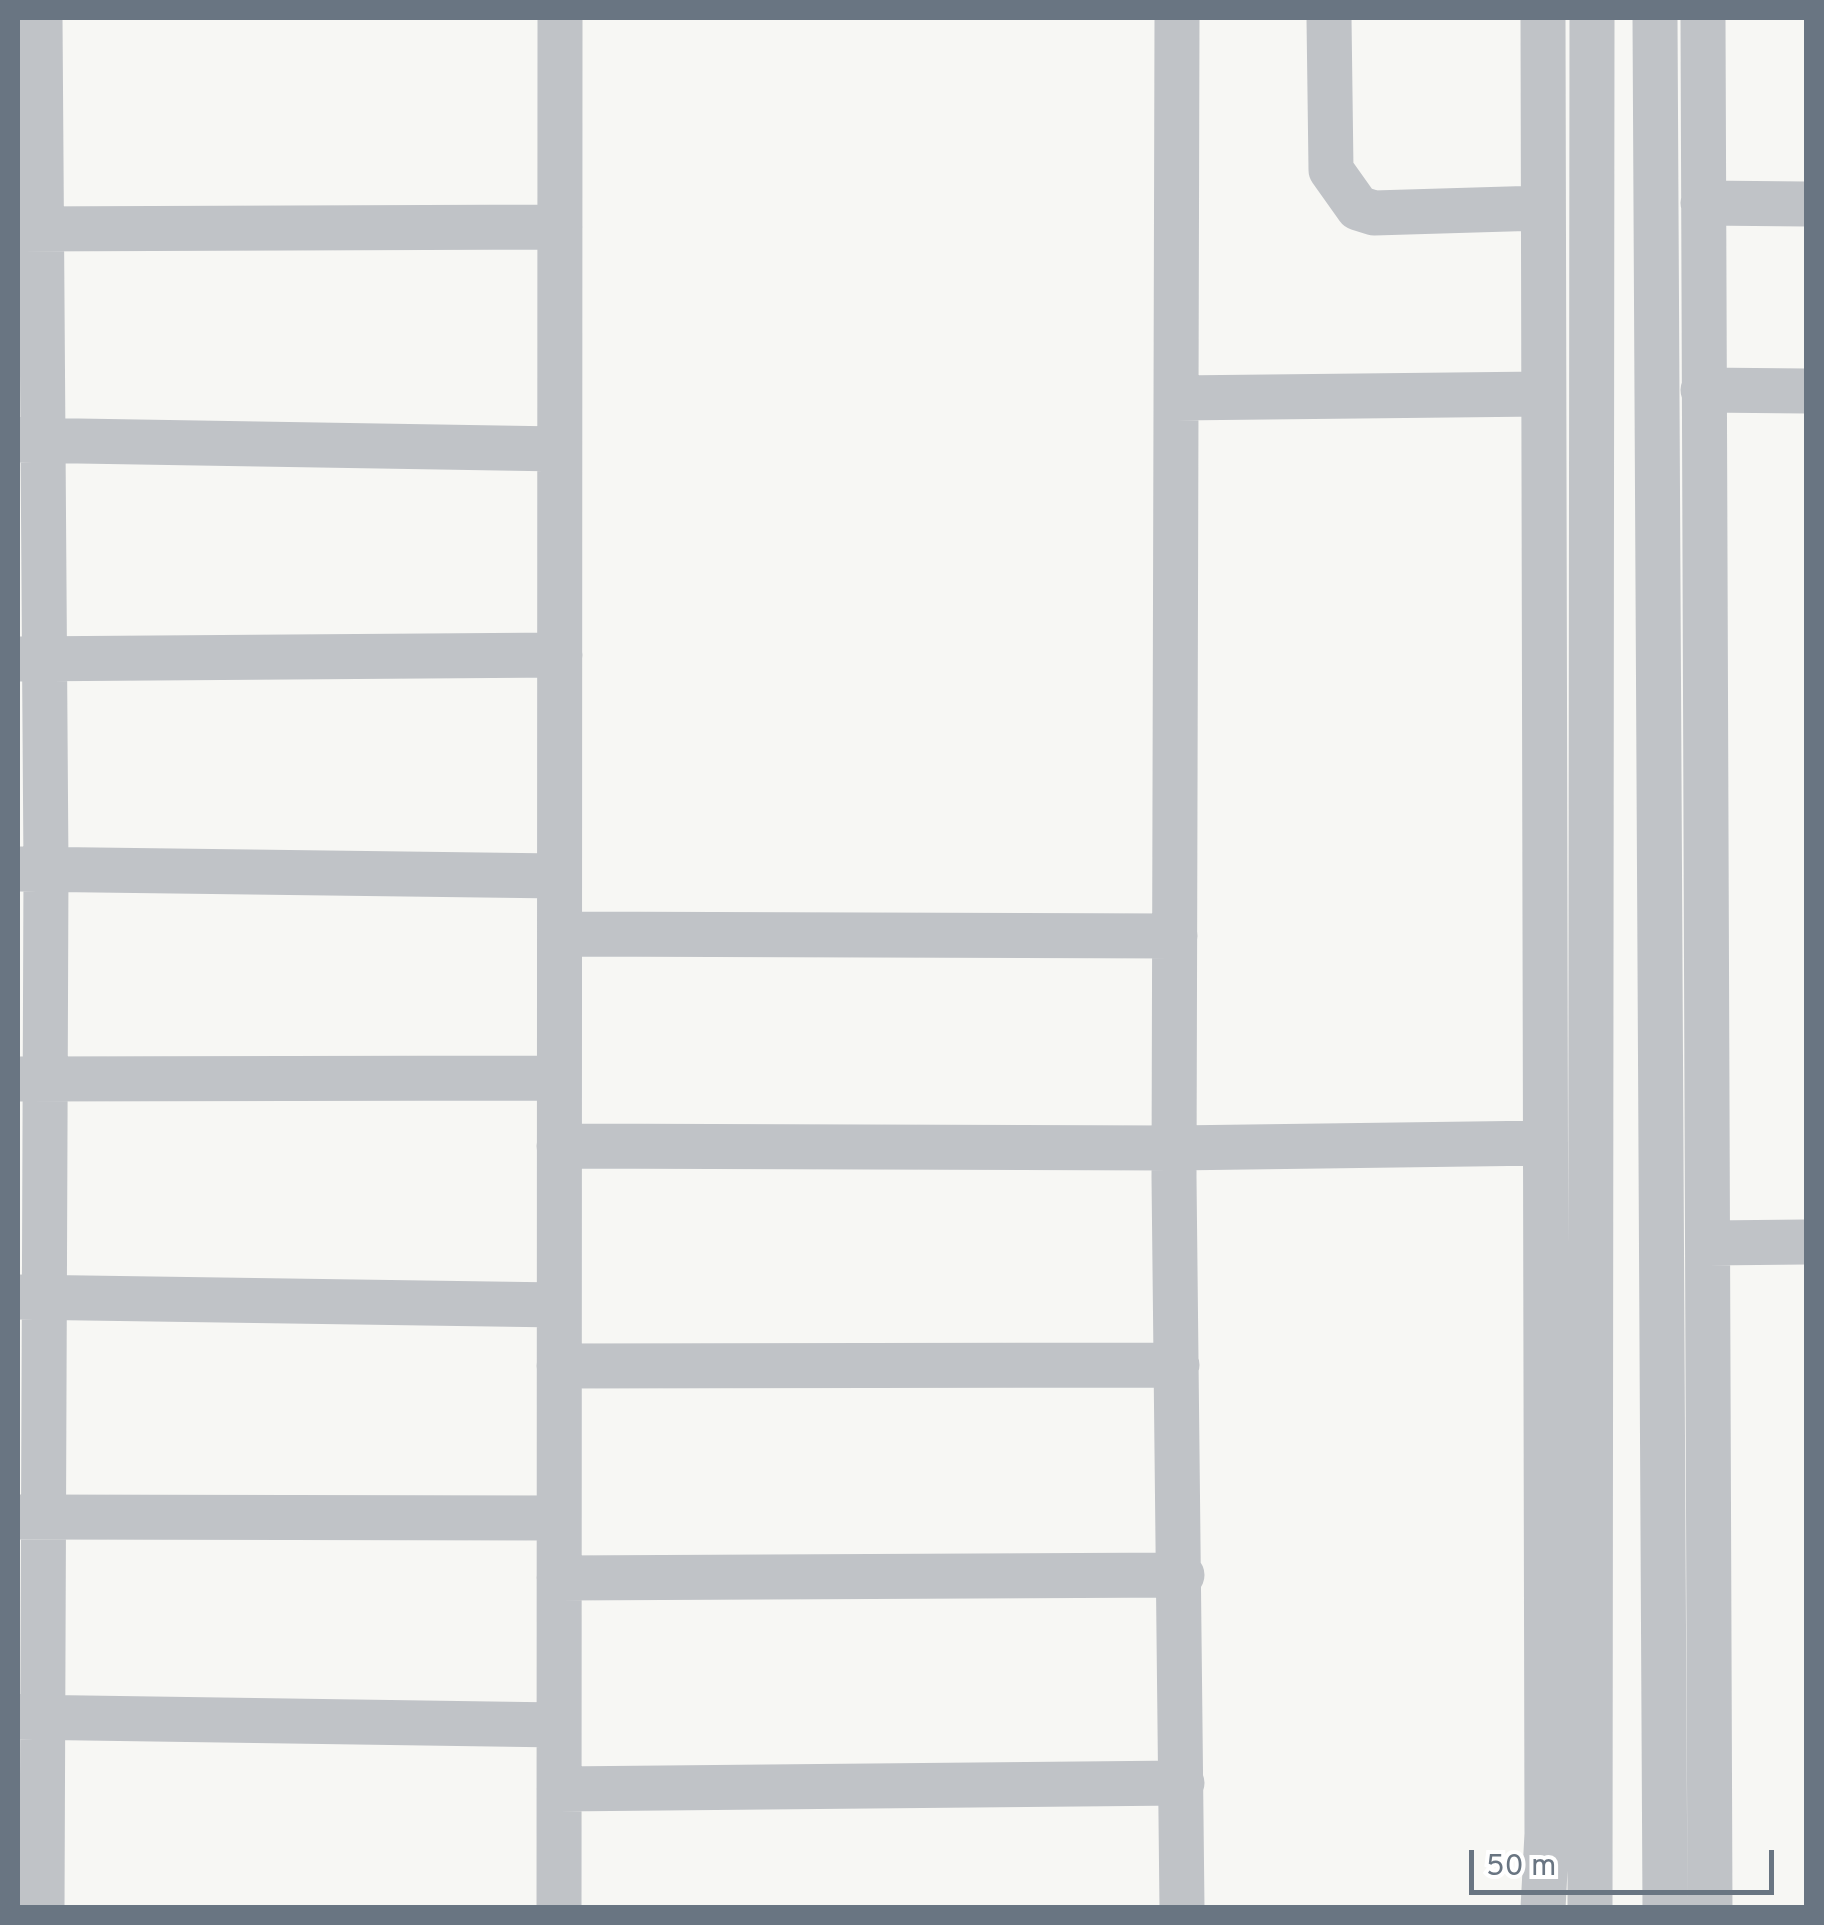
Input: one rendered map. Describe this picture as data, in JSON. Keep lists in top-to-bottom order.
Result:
{
  "scale_bar": "50 m"
}
